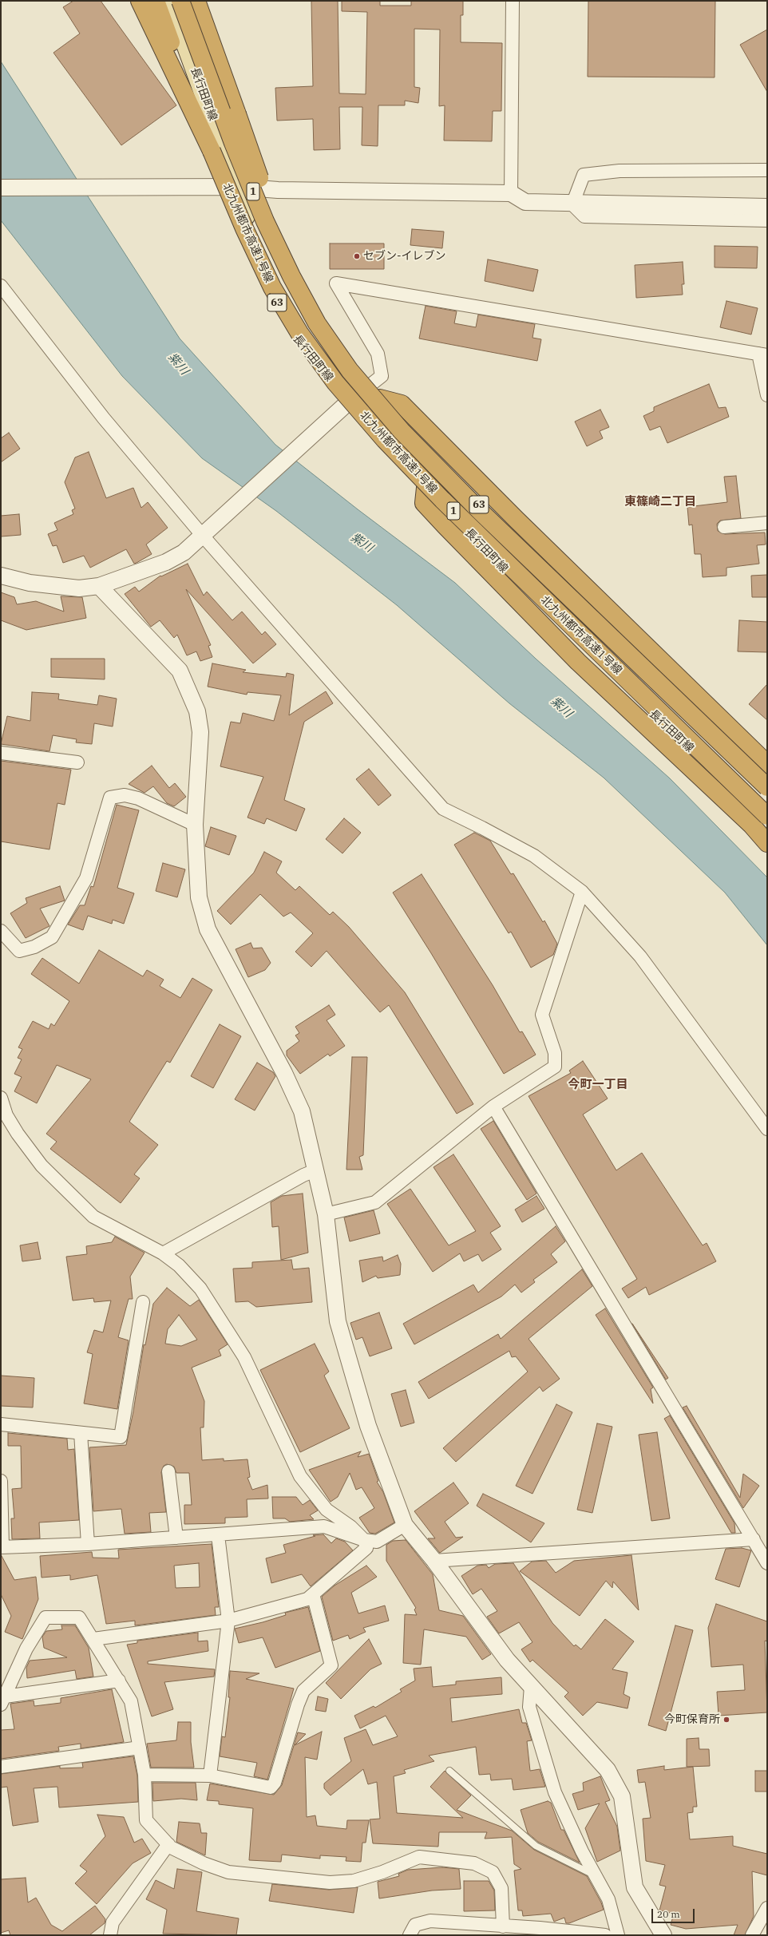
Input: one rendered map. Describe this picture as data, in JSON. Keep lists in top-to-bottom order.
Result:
{
  "streets": {
    "highway": ["1", "北九州都市高速1号線"],
    "main road": ["長行田町線", "63"]
  },
  "districts": ["東篠崎二丁目", "今町一丁目"],
  "water": ["紫川"],
  "places": ["セブン-イレブン", "今町保育所"],
  "scale_bar": "20 m"
}
